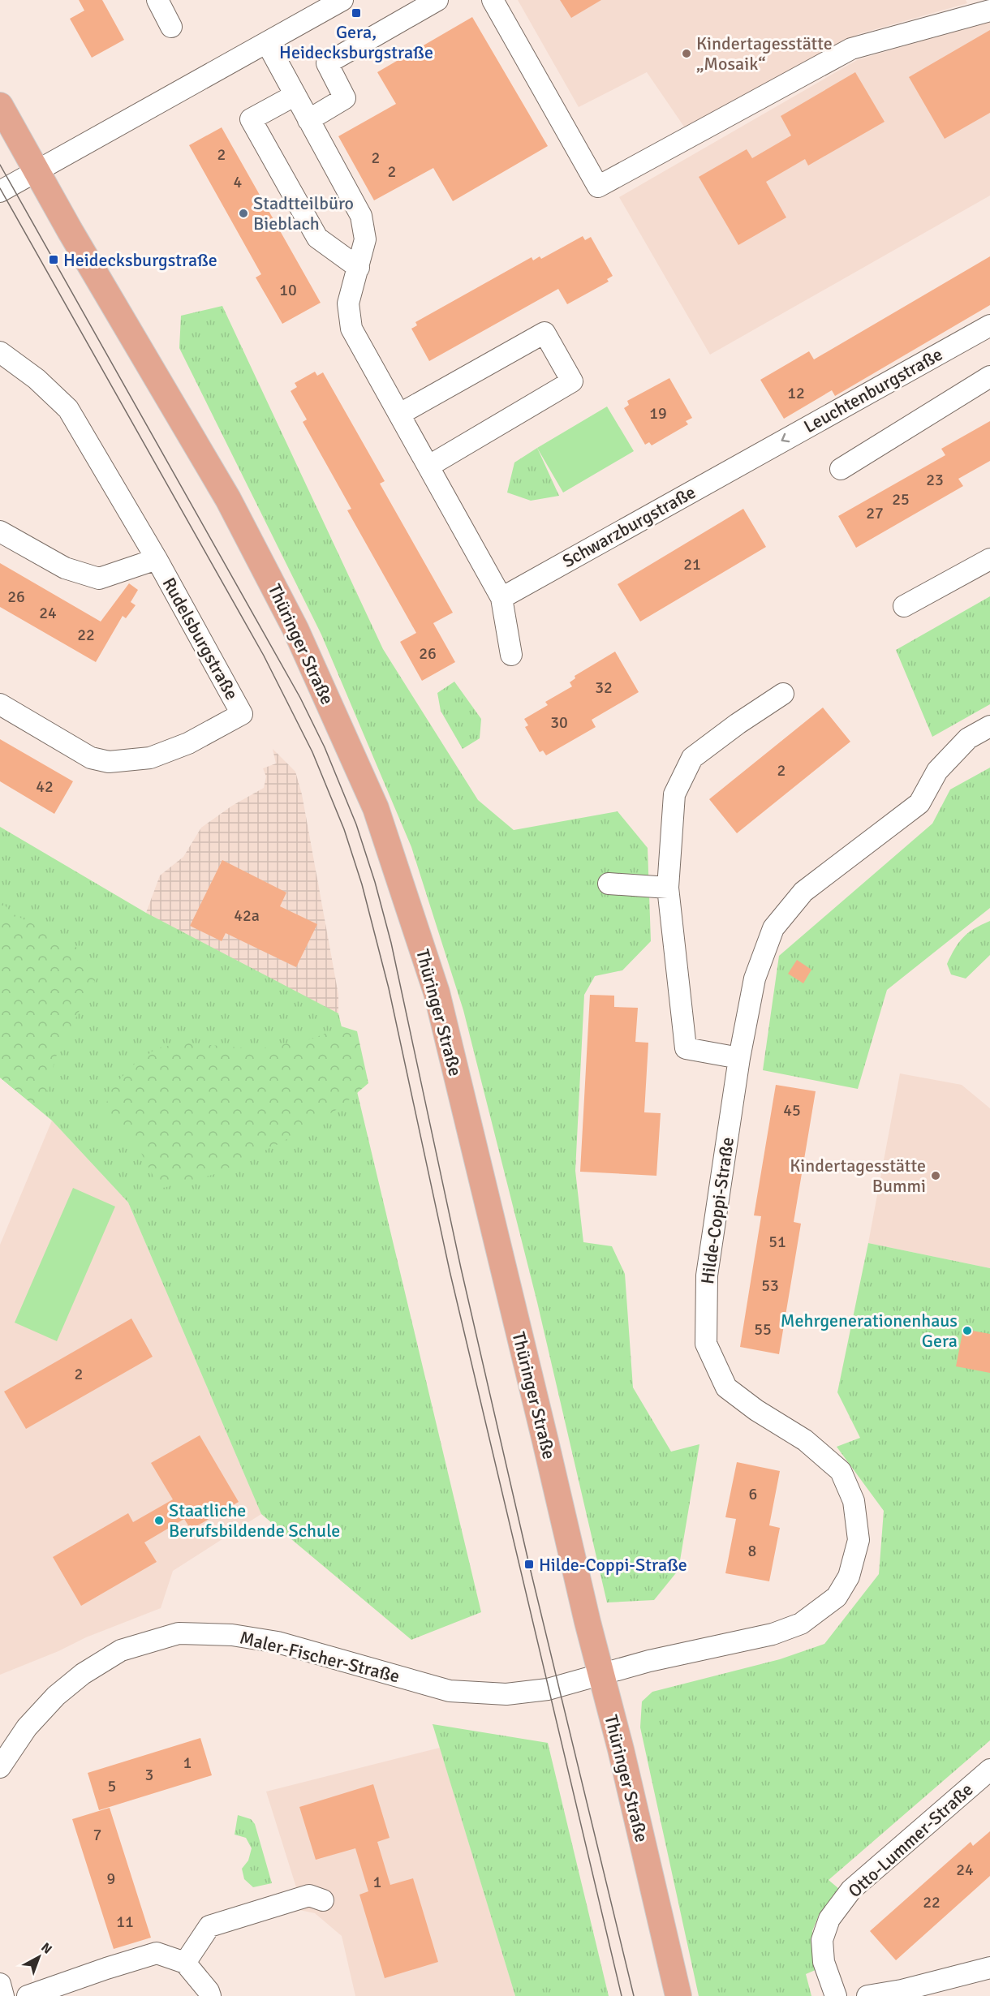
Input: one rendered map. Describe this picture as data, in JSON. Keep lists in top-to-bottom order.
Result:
{
  "streets": {
    "main road": ["Thüringer Straße"],
    "street": [
      "Leuchtenburgstraße",
      "Schwarzburgstraße",
      "Rudelsburgstraße",
      "Hilde-Coppi-Straße",
      "Maler-Fischer-Straße",
      "Otto-Lummer-Straße"
    ]
  },
  "crossings": [
    ["Leuchtenburgstraße", "Schwarzburgstraße"],
    ["Thüringer Straße", "Hilde-Coppi-Straße"],
    ["Thüringer Straße", "Maler-Fischer-Straße"],
    ["Hilde-Coppi-Straße", "Maler-Fischer-Straße"]
  ],
  "places": {
    "transit": ["Gera, Heidecksburgstraße", "Heidecksburgstraße", "Hilde-Coppi-Straße"],
    "other": [
      "Kindertagesstätte „Mosaik“",
      "Stadtteilbüro Bieblach",
      "Kindertagesstätte Bummi",
      "Mehrgenerationenhaus Gera",
      "Staatliche Berufsbildende Schule"
    ]
  },
  "house_numbers": [
    "2",
    "2",
    "2",
    "4",
    "10",
    "12",
    "19",
    "23",
    "25",
    "27",
    "21",
    "26",
    "24",
    "22",
    "26",
    "32",
    "30",
    "2",
    "42",
    "42a",
    "45",
    "51",
    "53",
    "55",
    "2",
    "6",
    "8",
    "1",
    "3",
    "5",
    "7",
    "24",
    "9",
    "1",
    "22",
    "11"
  ],
  "north": "top right"
}
